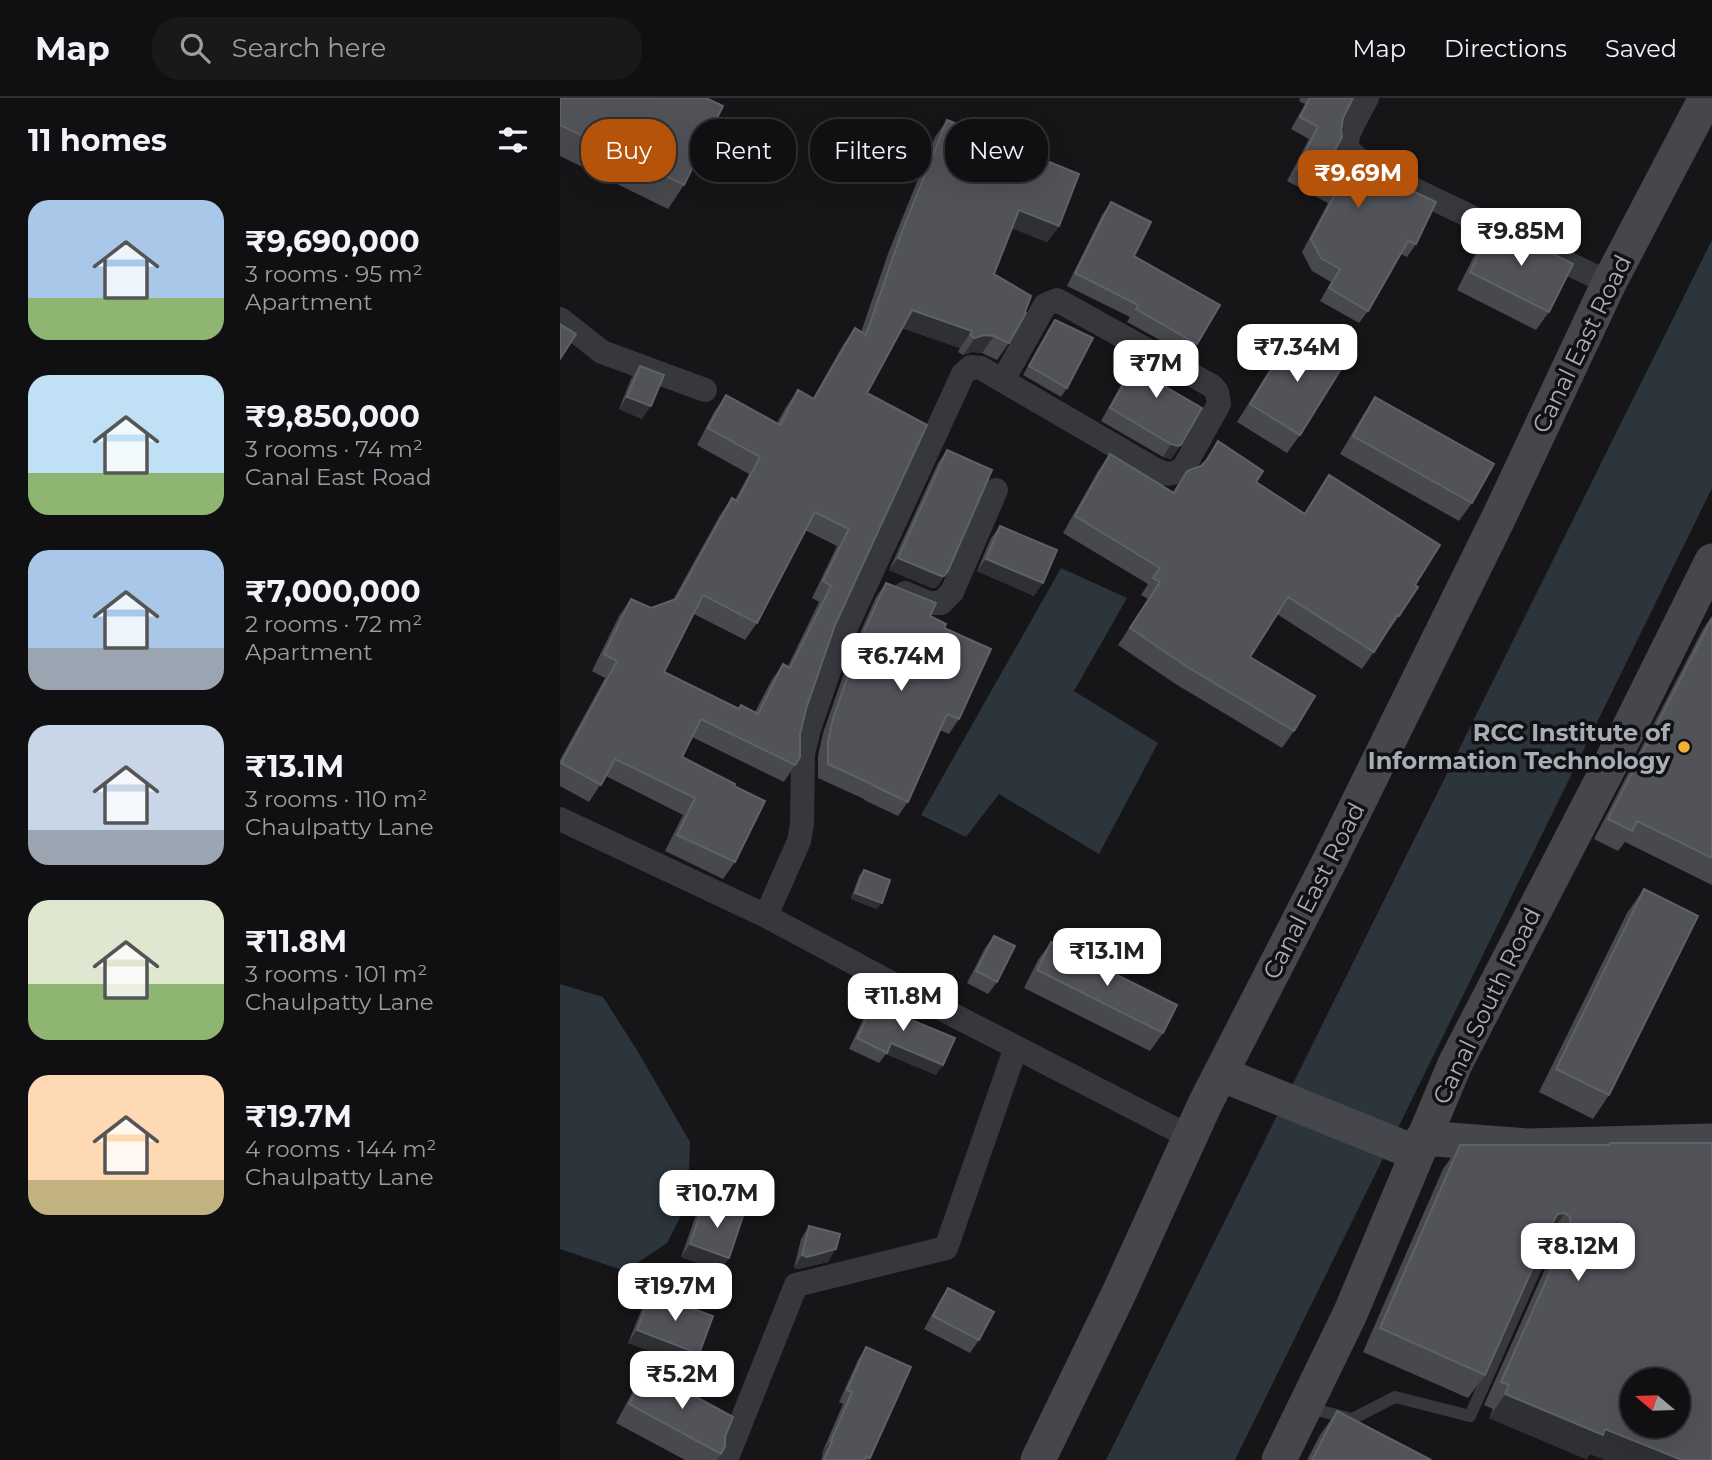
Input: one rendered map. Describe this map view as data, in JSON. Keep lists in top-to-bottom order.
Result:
{
  "streets": {
    "main road": ["Canal East Road", "Canal South Road"]
  },
  "places": ["RCC Institute of Information Technology"],
  "north": "left",
  "page": {
    "header": "Map",
    "search": "Search here",
    "nav": ["Map", "Directions", "Saved"],
    "heading": "11 homes",
    "chip": [
      "Buy",
      "Rent",
      "Filters",
      "New"
    ],
    "price": [
      "₹9.69M",
      "₹9.85M",
      "₹7.34M",
      "₹7M",
      "₹6.74M",
      "₹13.1M",
      "₹11.8M",
      "₹10.7M",
      "₹8.12M",
      "₹19.7M",
      "₹5.2M"
    ],
    "list": [
      {
        "name": "₹9,690,000",
        "note": "3 rooms · 95 m² · Apartment"
      },
      {
        "name": "₹9,850,000",
        "note": "3 rooms · 74 m² · Canal East Road"
      },
      {
        "name": "₹7,000,000",
        "note": "2 rooms · 72 m² · Apartment"
      },
      {
        "name": "₹13.1M",
        "note": "3 rooms · 110 m² · Chaulpatty Lane"
      },
      {
        "name": "₹11.8M",
        "note": "3 rooms · 101 m² · Chaulpatty Lane"
      },
      {
        "name": "₹19.7M",
        "note": "4 rooms · 144 m² · Chaulpatty Lane"
      }
    ]
  }
}
